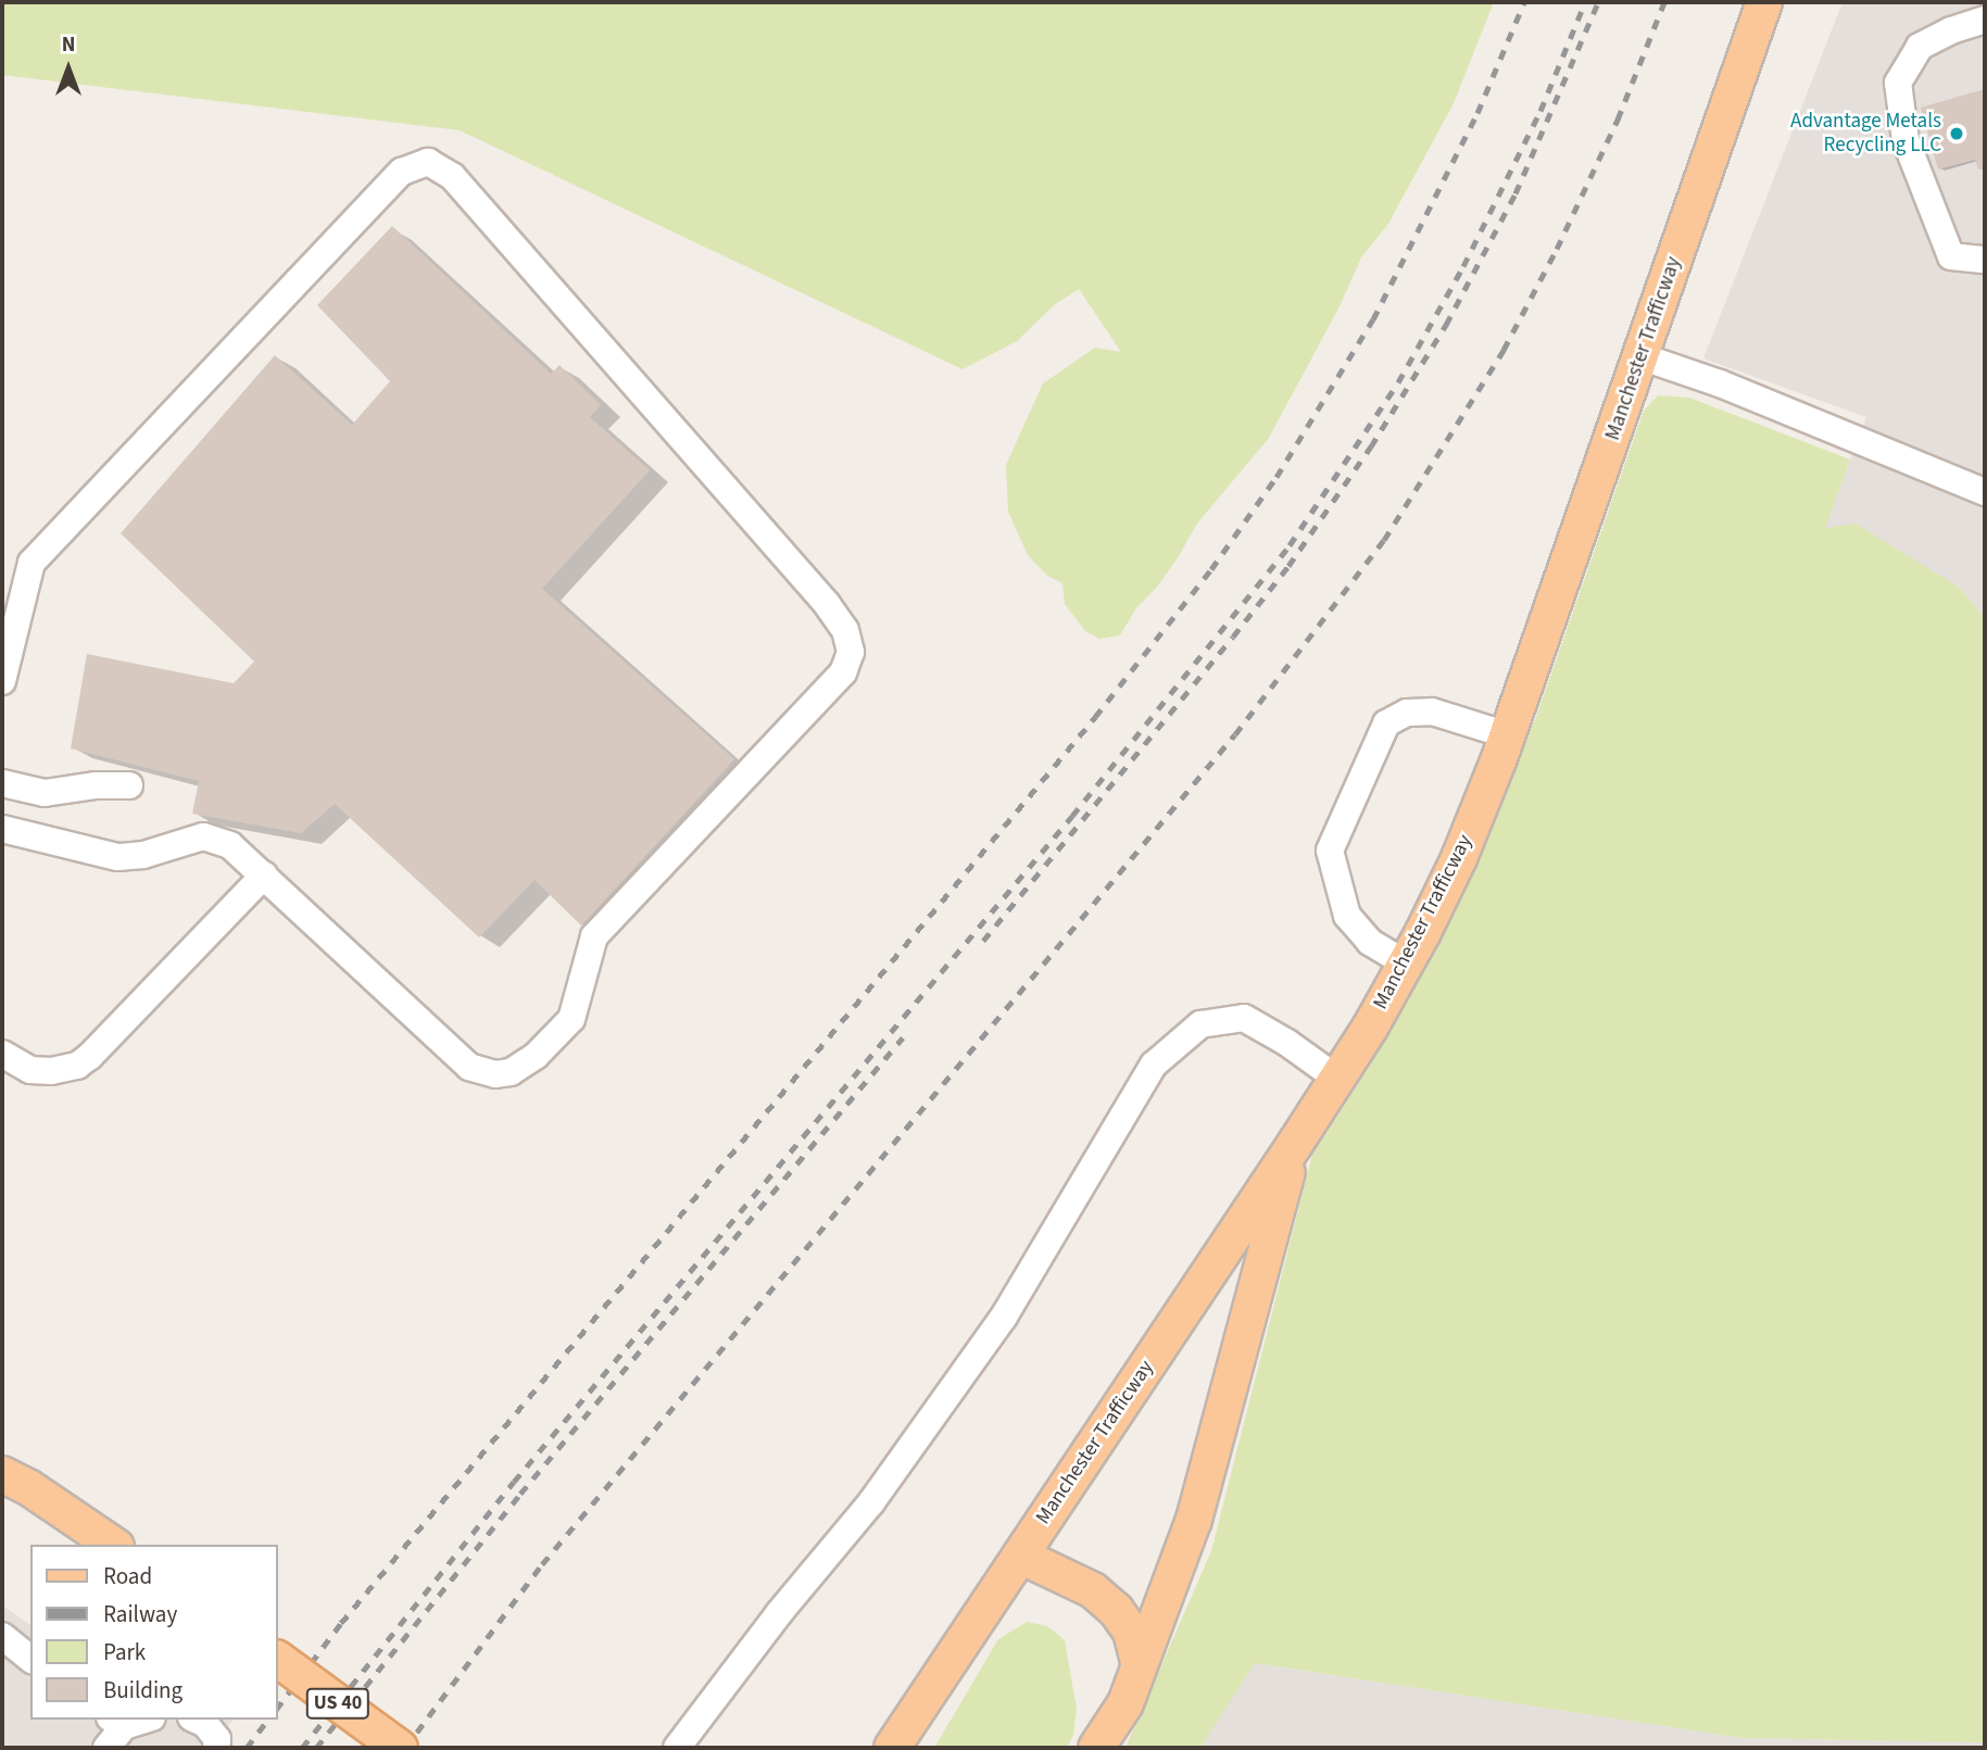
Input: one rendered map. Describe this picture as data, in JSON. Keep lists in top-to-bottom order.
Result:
{
  "streets": {
    "main road": ["Manchester Trafficway", "US 40"]
  },
  "places": ["Advantage Metals Recycling LLC"],
  "legend": [
    "Road",
    "Railway",
    "Park",
    "Building"
  ],
  "north": "top"
}
